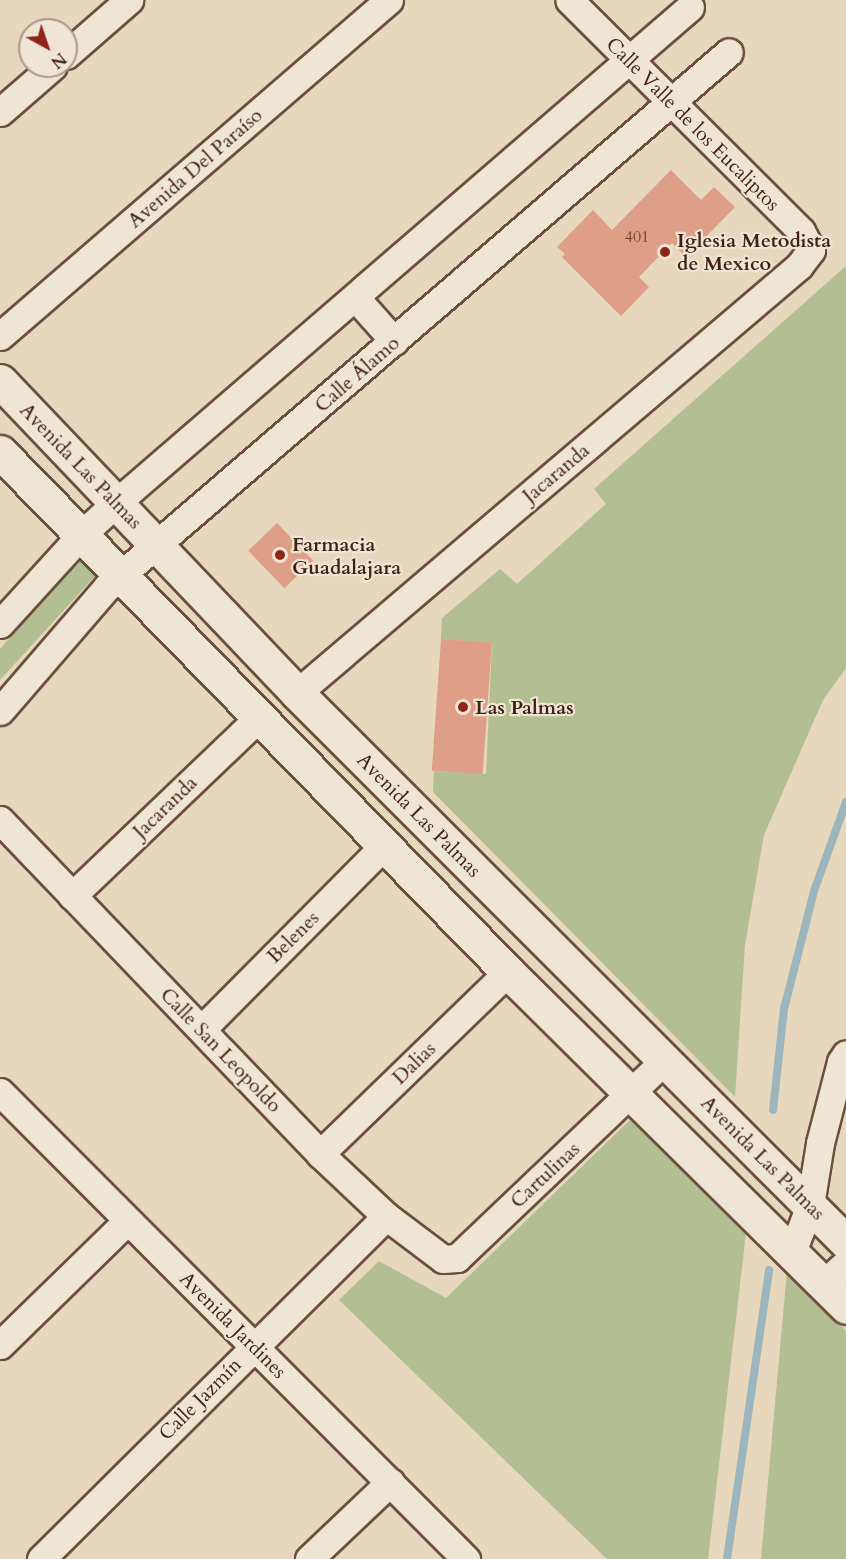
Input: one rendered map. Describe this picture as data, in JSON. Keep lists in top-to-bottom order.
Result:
{
  "streets": {
    "street": [
      "Calle Valle de los Eucaliptos",
      "Avenida Del Paraíso",
      "Calle Álamo",
      "Avenida Las Palmas",
      "Jacaranda",
      "Belenes",
      "Calle San Leopoldo",
      "Dalias",
      "Cartulinas",
      "Avenida Jardines",
      "Calle Jazmín"
    ]
  },
  "crossings": [
    ["Calle Valle de los Eucaliptos", "Calle Álamo"],
    ["Calle Valle de los Eucaliptos", "Jacaranda"],
    ["Calle Álamo", "Avenida Las Palmas"],
    ["Avenida Las Palmas", "Jacaranda"],
    ["Avenida Las Palmas", "Cartulinas"],
    ["Jacaranda", "Calle San Leopoldo"],
    ["Belenes", "Calle San Leopoldo"],
    ["Calle San Leopoldo", "Dalias"],
    ["Calle San Leopoldo", "Cartulinas"],
    ["Calle San Leopoldo", "Calle Jazmín"],
    ["Avenida Jardines", "Calle Jazmín"]
  ],
  "places": ["Iglesia Metodista de Mexico", "Farmacia Guadalajara", "Las Palmas"],
  "house_numbers": ["401"],
  "north": "bottom right"
}
